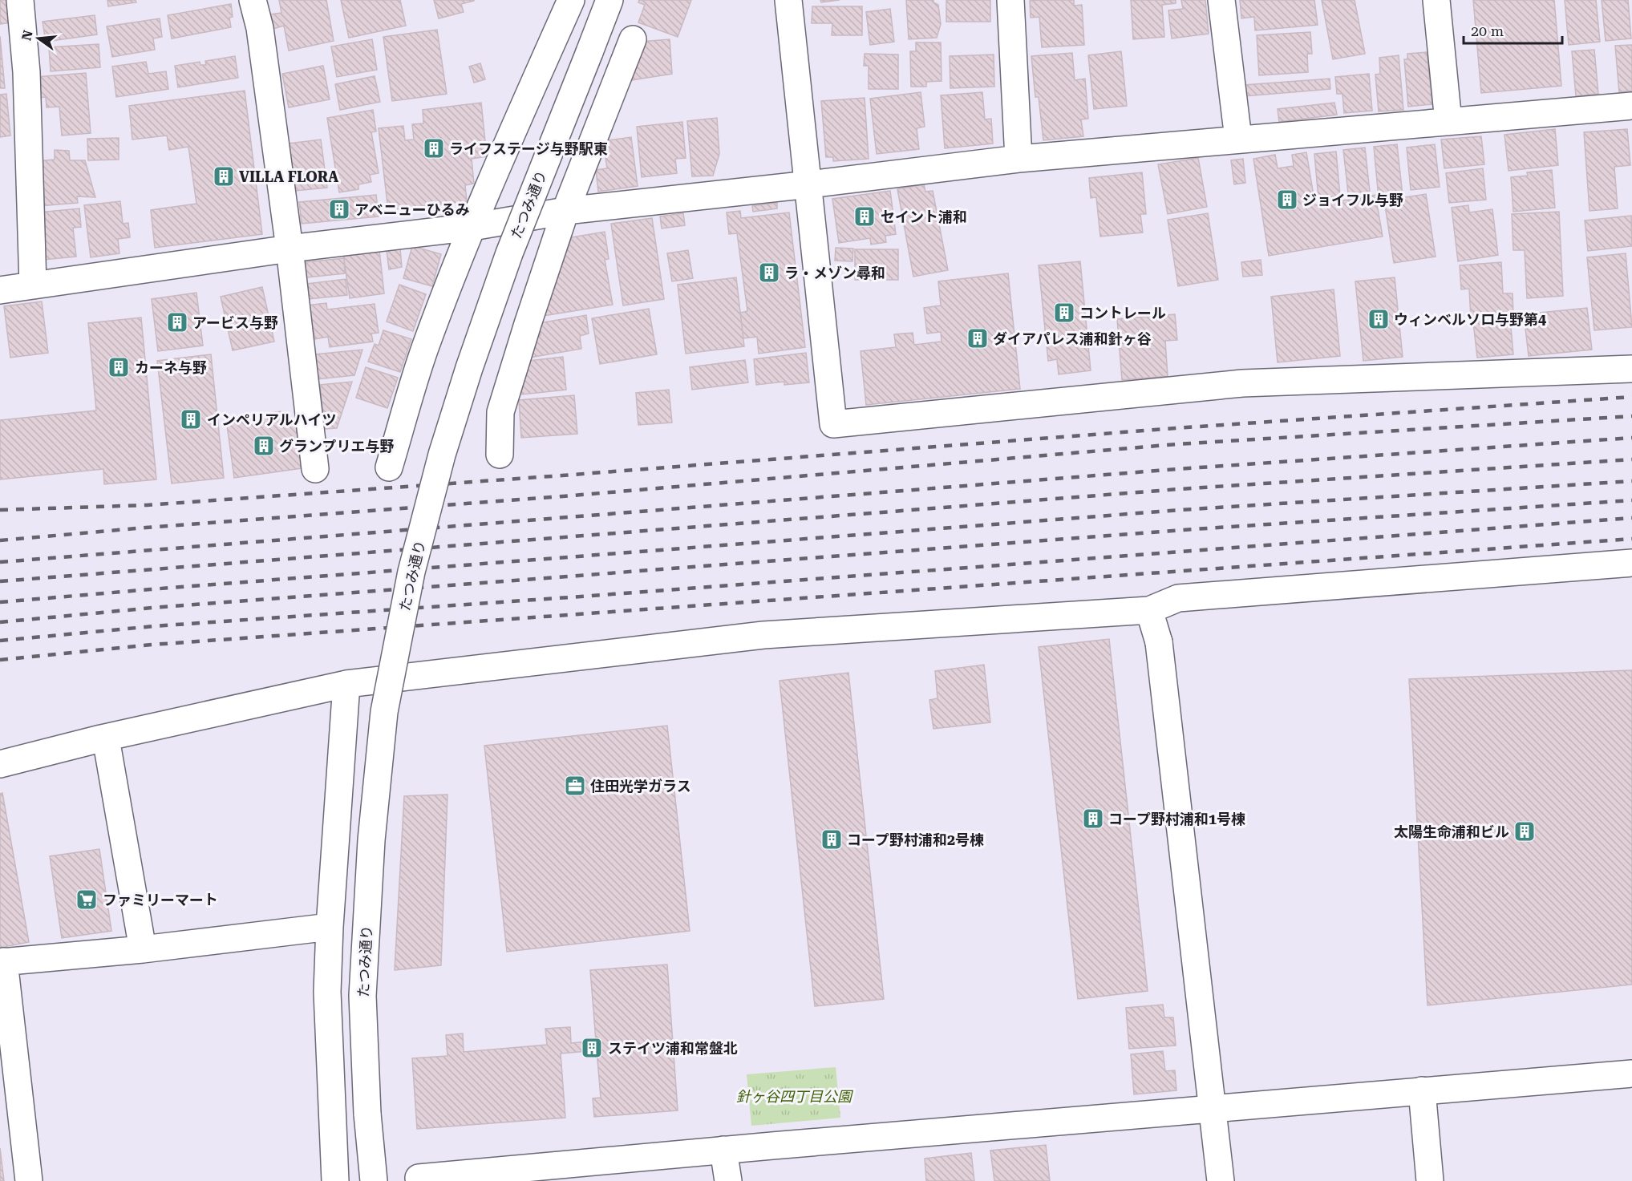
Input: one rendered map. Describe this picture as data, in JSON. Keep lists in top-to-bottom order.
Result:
{
  "streets": {
    "street": ["たつみ通り"]
  },
  "parks": ["針ヶ谷四丁目公園"],
  "places": {
    "building": [
      "ライフステージ与野駅東",
      "VILLA FLORA",
      "ジョイフル与野",
      "アベニューひるみ",
      "セイント浦和",
      "ラ・メゾン尋和",
      "コントレール",
      "ウィンベルソロ与野第4",
      "アービス与野",
      "ダイアパレス浦和針ヶ谷",
      "カーネ与野",
      "インペリアルハイツ",
      "グランプリエ与野",
      "コープ野村浦和1号棟",
      "太陽生命浦和ビル",
      "コープ野村浦和2号棟",
      "ステイツ浦和常盤北"
    ],
    "office": ["住田光学ガラス"],
    "supermarket": ["ファミリーマート"]
  },
  "scale_bar": "20 m",
  "north": "left"
}
